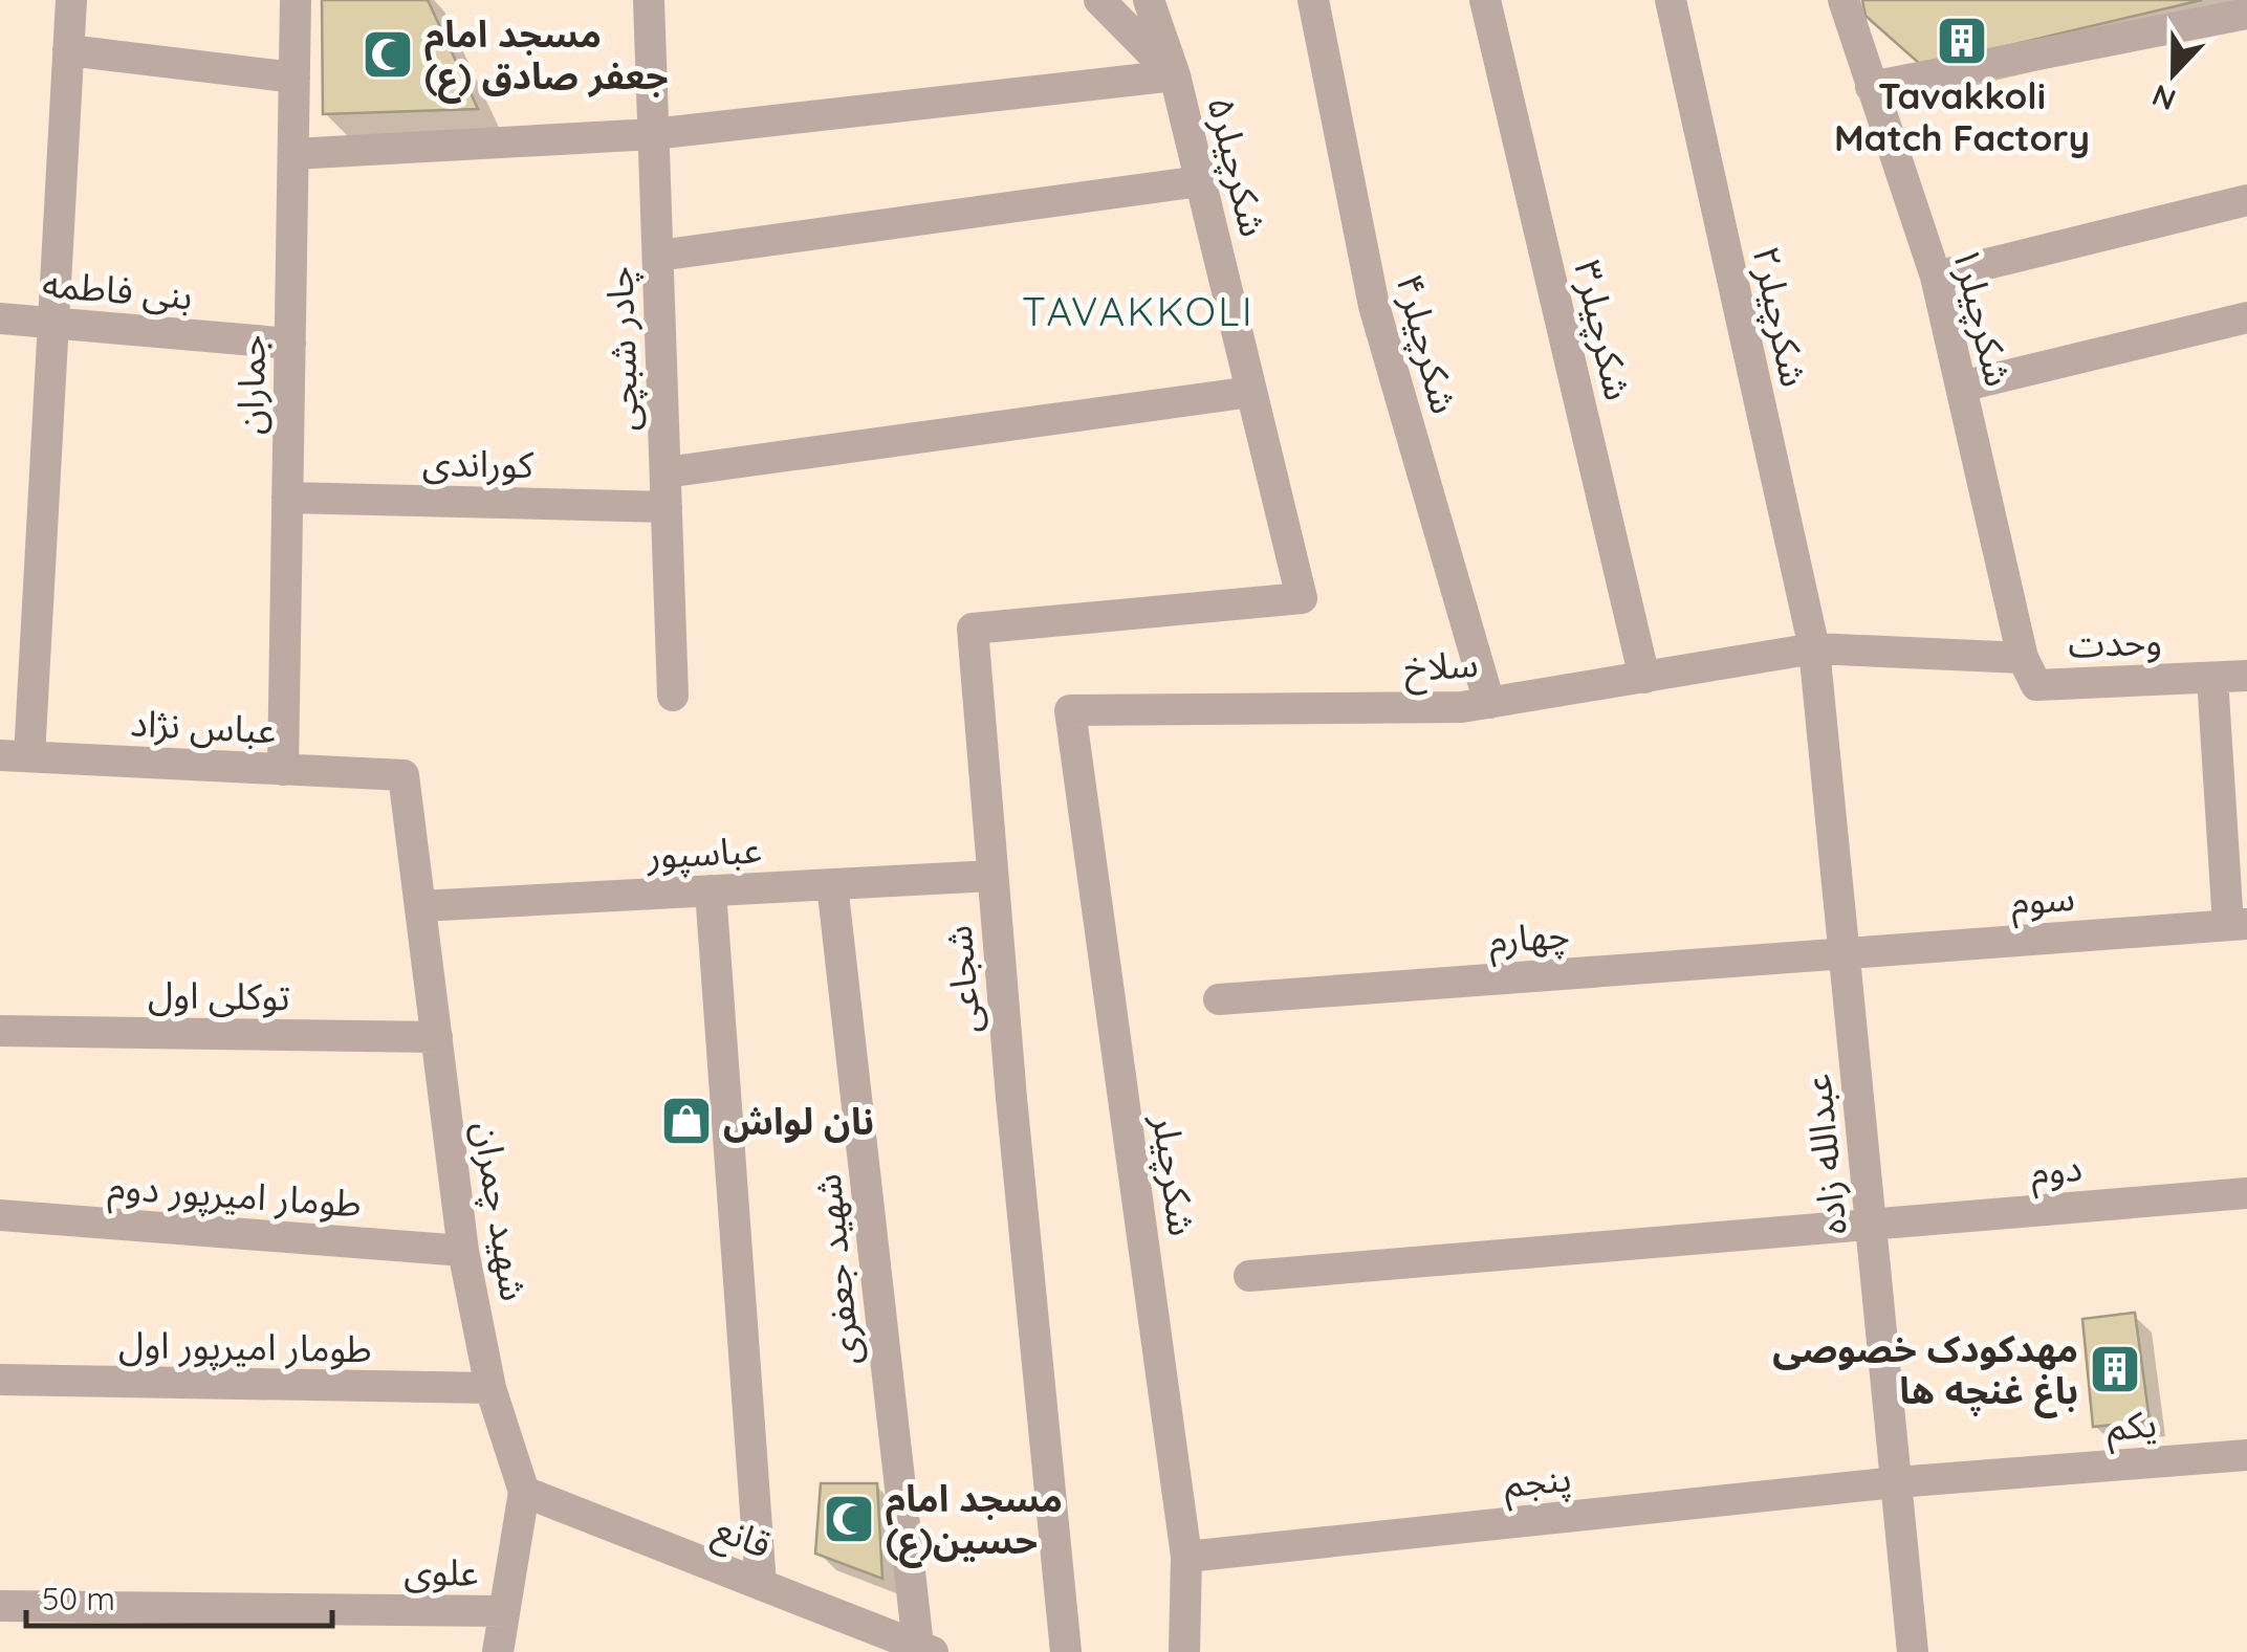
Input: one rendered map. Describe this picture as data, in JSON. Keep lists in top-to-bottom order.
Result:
{
  "streets": {
    "street": [
      "شکرچیلر۵",
      "بنی فاطمه",
      "شکرچیلر۲",
      "شکرچیلر۱",
      "شکرچیلر۳",
      "شکرچیلر۴",
      "چادر شبچی",
      "جماران",
      "کوراندی",
      "وحدت",
      "سلاخ",
      "عباس نژاد",
      "عباسپور",
      "سوم",
      "چهارم",
      "شجاعی",
      "توکلی اول",
      "عبدالله زاده",
      "دوم",
      "شکرچیلر",
      "طومار امیرپور دوم",
      "شهید چمران",
      "شهید جعفری",
      "طومار امیرپور اول",
      "یکم",
      "پنجم",
      "قانع",
      "علوی"
    ]
  },
  "crossings": [
    ["شکرچیلر۵", "شجاعی"],
    ["بنی فاطمه", "جماران"],
    ["شکرچیلر۲", "وحدت"],
    ["شکرچیلر۲", "سلاخ"],
    ["شکرچیلر۲", "عبدالله زاده"],
    ["شکرچیلر۱", "وحدت"],
    ["شکرچیلر۳", "سلاخ"],
    ["شکرچیلر۴", "سلاخ"],
    ["چادر شبچی", "کوراندی"],
    ["جماران", "کوراندی"],
    ["جماران", "عباس نژاد"],
    ["وحدت", "سلاخ"],
    ["وحدت", "عبدالله زاده"],
    ["سلاخ", "عبدالله زاده"],
    ["سلاخ", "شکرچیلر"],
    ["عباس نژاد", "شهید چمران"],
    ["عباسپور", "شجاعی"],
    ["عباسپور", "شهید چمران"],
    ["عباسپور", "شهید جعفری"],
    ["سوم", "چهارم"],
    ["سوم", "عبدالله زاده"],
    ["چهارم", "عبدالله زاده"],
    ["توکلی اول", "شهید چمران"],
    ["عبدالله زاده", "دوم"],
    ["عبدالله زاده", "یکم"],
    ["عبدالله زاده", "پنجم"],
    ["شکرچیلر", "پنجم"],
    ["طومار امیرپور دوم", "شهید چمران"],
    ["شهید چمران", "طومار امیرپور اول"],
    ["شهید چمران", "قانع"],
    ["شهید چمران", "علوی"],
    ["شهید جعفری", "قانع"],
    ["یکم", "پنجم"]
  ],
  "districts": ["TAVAKKOLI"],
  "places": {
    "building": ["Tavakkoli Match Factory", "مهدکودک خصوصی باغ غنچه ها"],
    "mosque": ["مسجد امام جعفر صادق (ع)", "مسجد امام حسین(ع)"],
    "shop": ["نان لواش"]
  },
  "scale_bar": "50 m",
  "north": "bottom"
}
